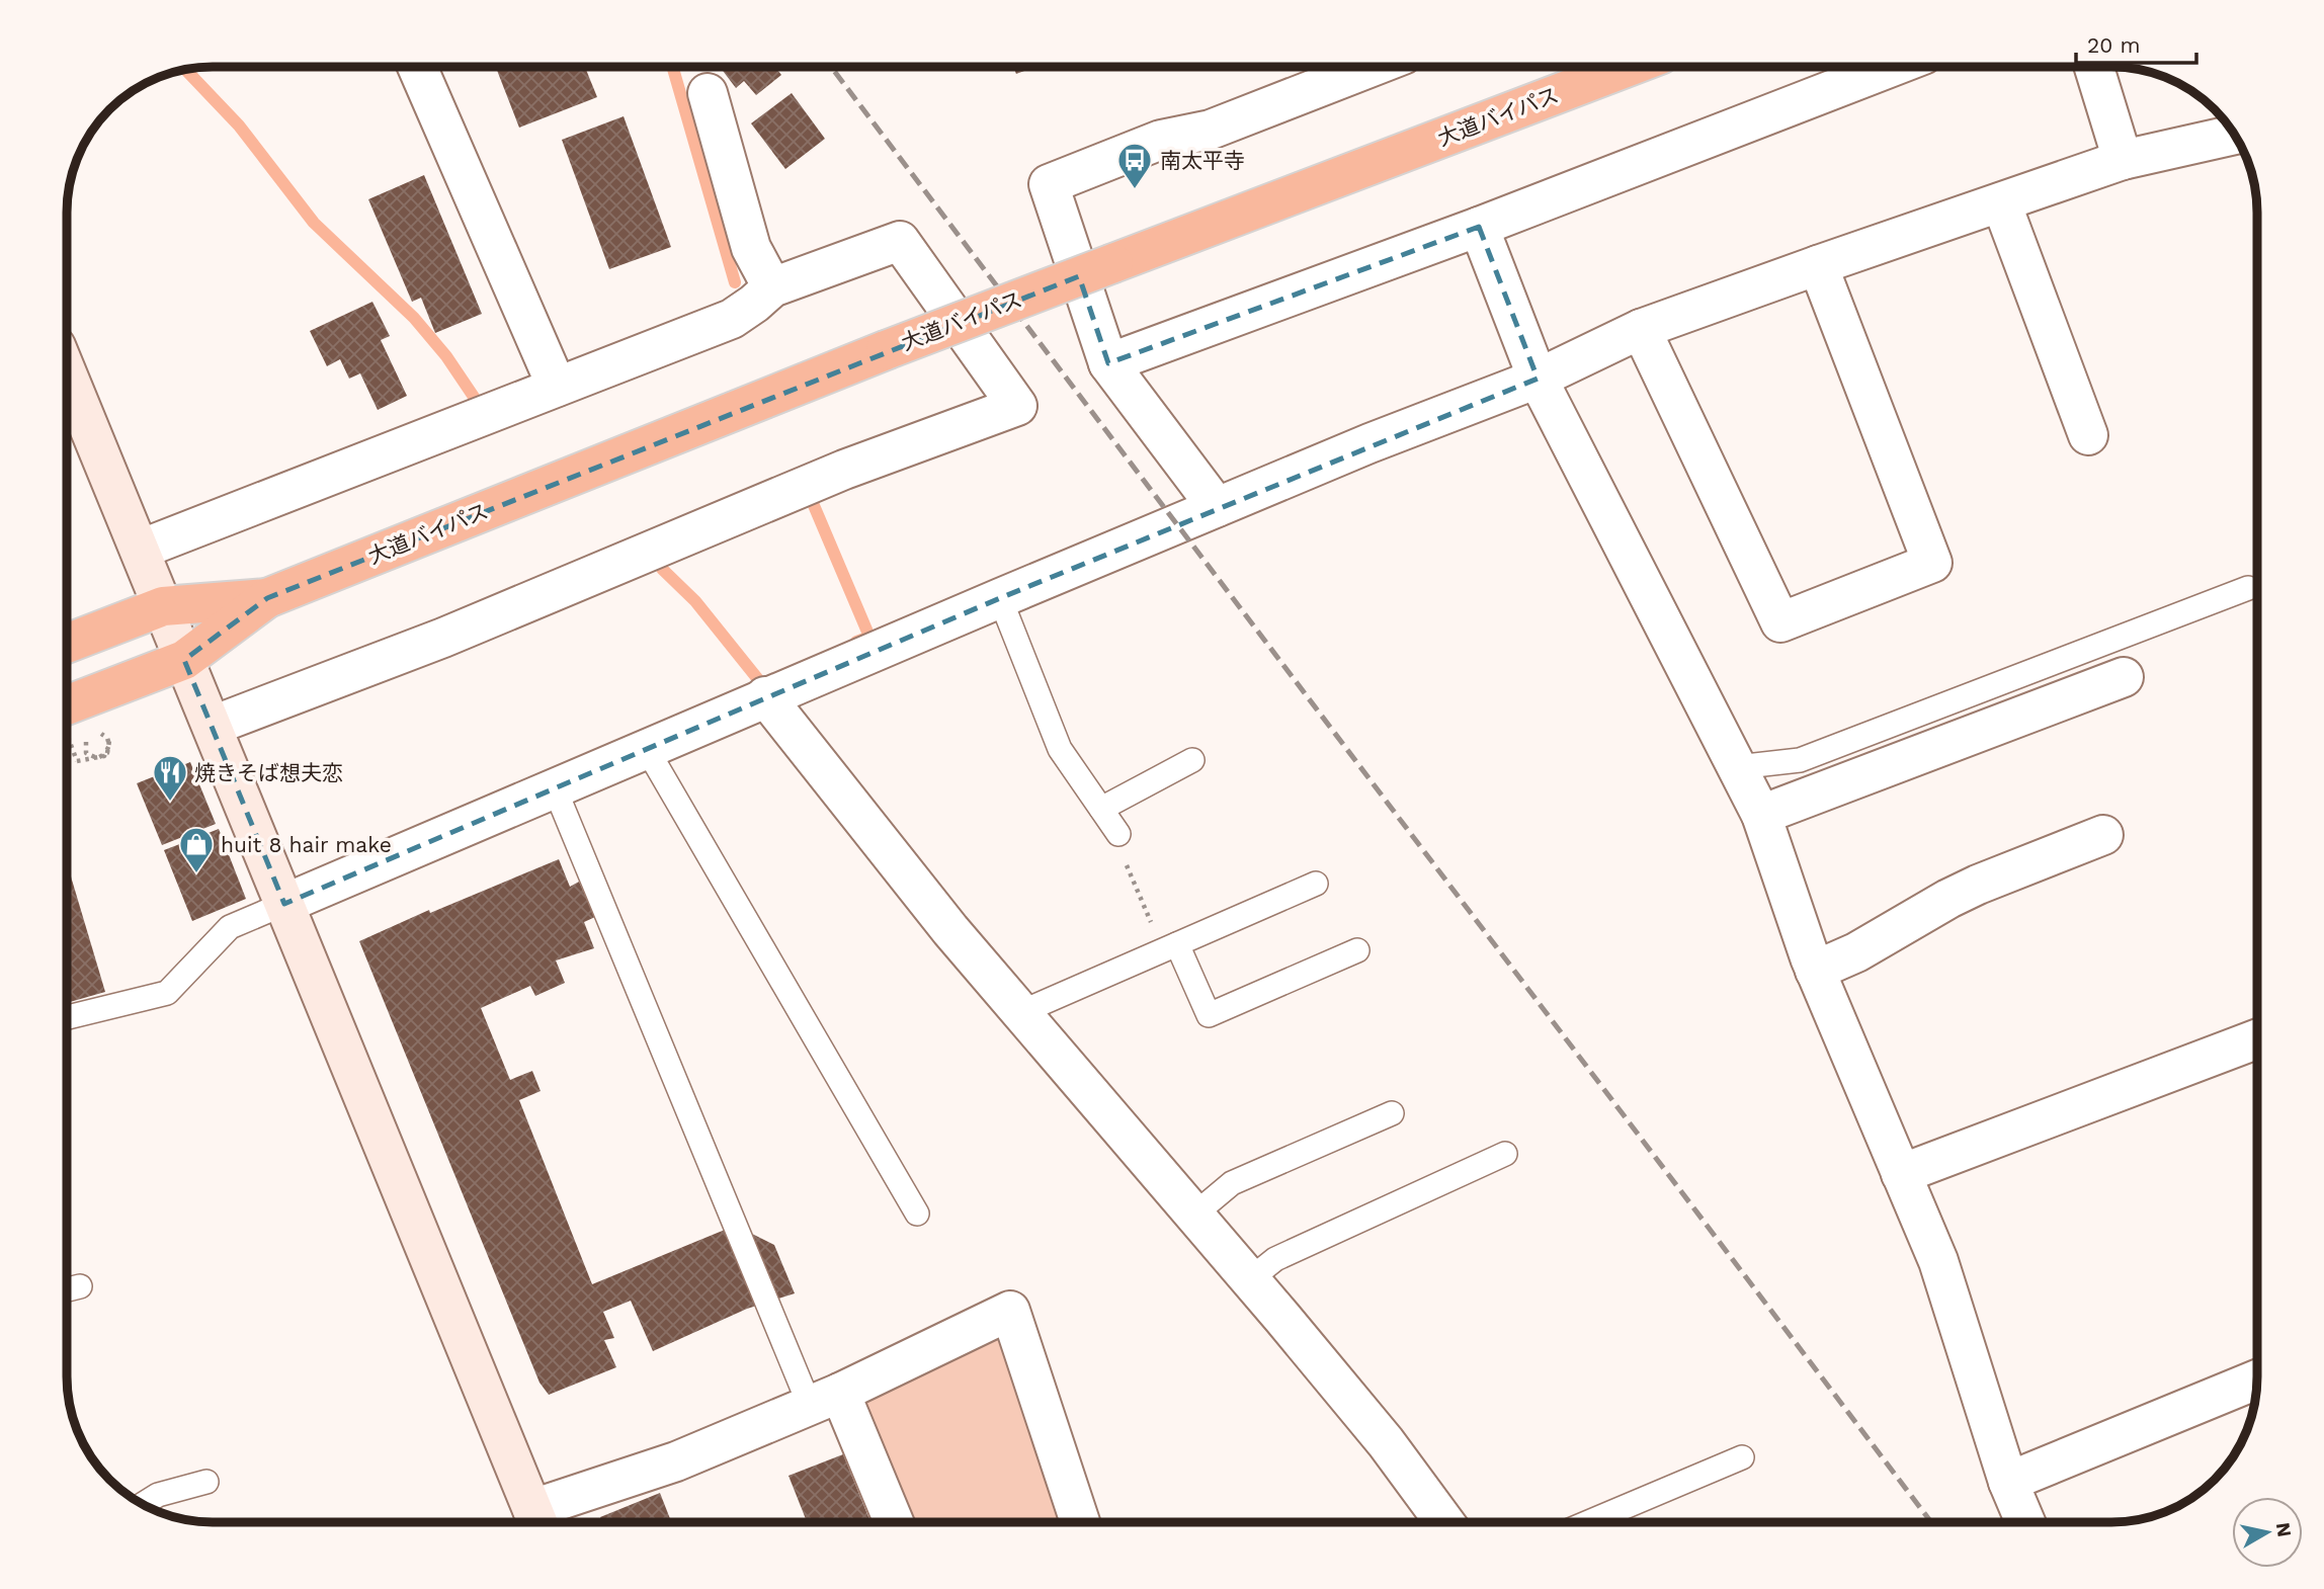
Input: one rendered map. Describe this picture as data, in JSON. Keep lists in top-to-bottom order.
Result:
{
  "streets": {
    "highway": ["大道バイパス"]
  },
  "places": {
    "bus stop": ["南太平寺"],
    "restaurant": ["焼きそば想夫恋"],
    "shop": ["huit 8 hair make"]
  },
  "scale_bar": "20 m",
  "north": "right"
}
